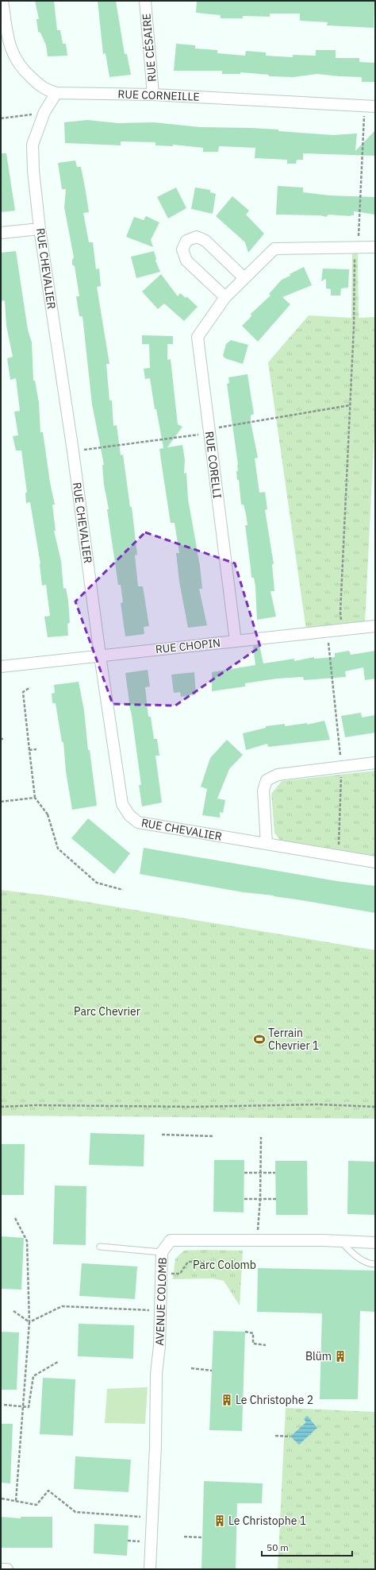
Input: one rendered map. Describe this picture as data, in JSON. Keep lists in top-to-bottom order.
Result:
{
  "streets": {
    "street": [
      "RUE CÉSAIRE",
      "RUE CORNEILLE",
      "RUE CHEVALIER",
      "RUE CORELLI",
      "RUE CHOPIN",
      "AVENUE COLOMB"
    ]
  },
  "crossings": [
    ["RUE CÉSAIRE", "RUE CORNEILLE"],
    ["RUE CORNEILLE", "RUE CHEVALIER"],
    ["RUE CHEVALIER", "RUE CHOPIN"],
    ["RUE CORELLI", "RUE CHOPIN"]
  ],
  "parks": ["Parc Chevrier", "Parc Colomb"],
  "places": {
    "sports": ["Terrain Chevrier 1"],
    "building": ["Blüm", "Le Christophe 2", "Le Christophe 1"]
  },
  "scale_bar": "50 m"
}
